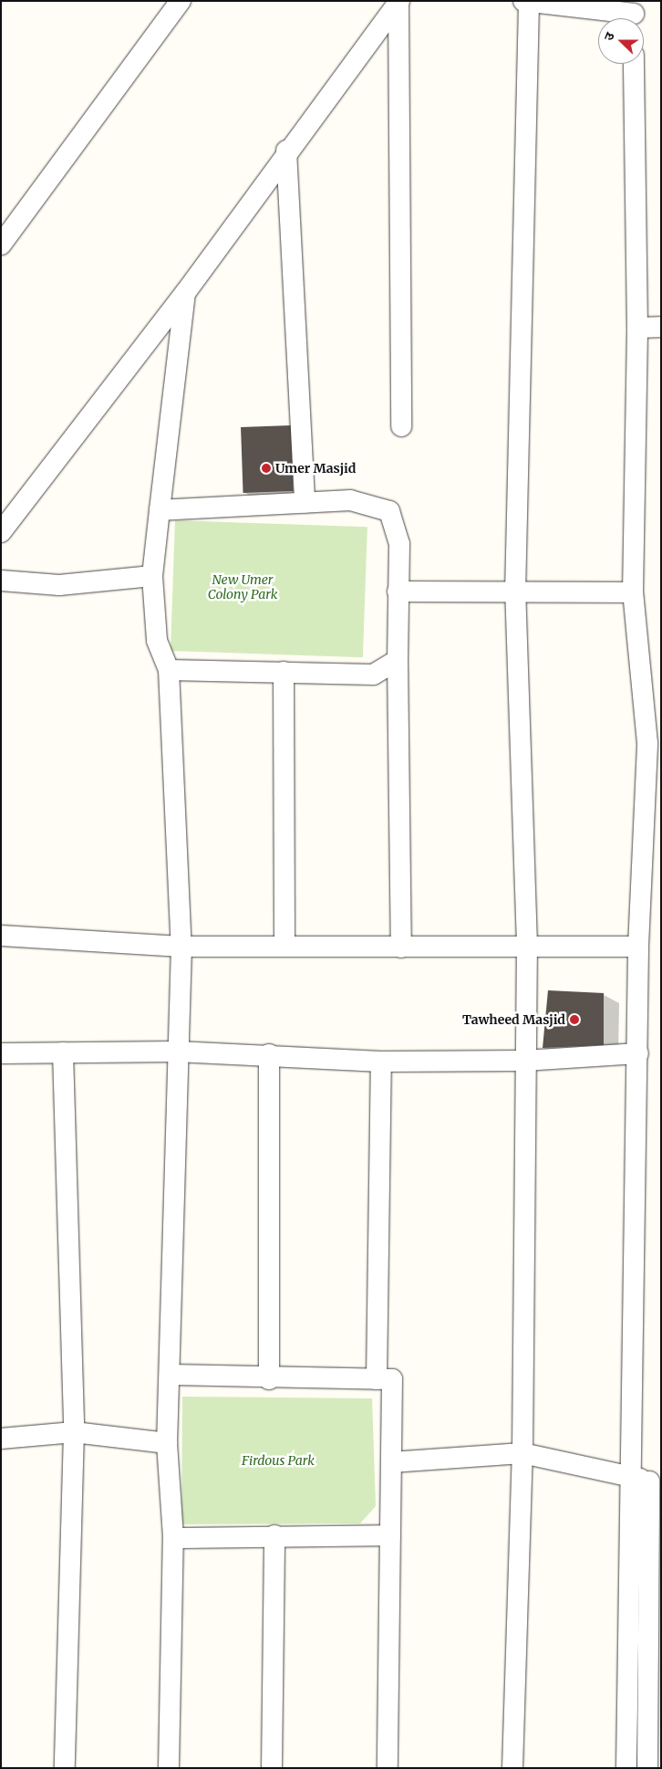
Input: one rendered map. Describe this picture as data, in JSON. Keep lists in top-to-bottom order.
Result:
{
  "parks": ["New Umer Colony Park", "Firdous Park"],
  "places": ["Umer Masjid", "Tawheed Masjid"],
  "north": "left"
}
